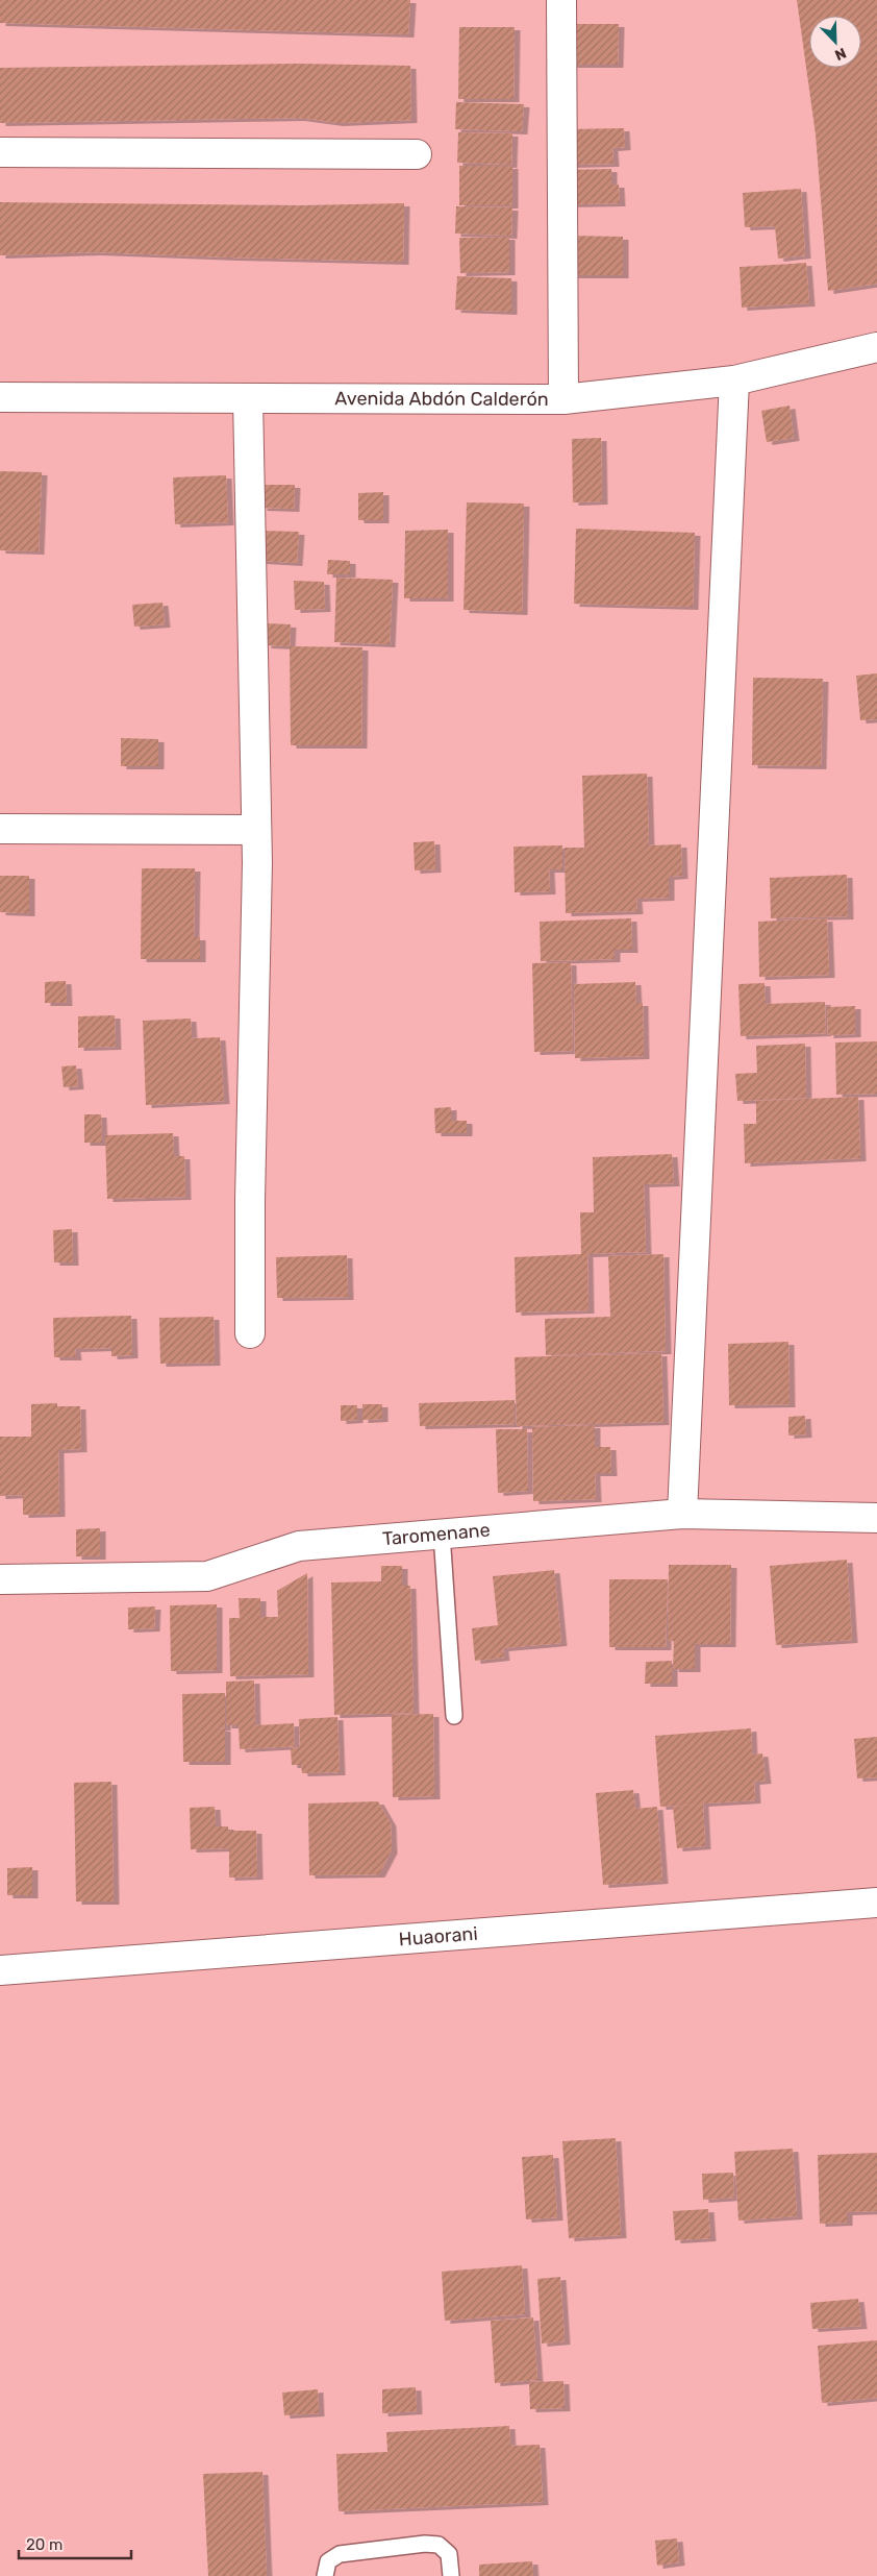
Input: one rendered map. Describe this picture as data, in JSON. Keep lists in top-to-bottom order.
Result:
{
  "streets": {
    "street": ["Avenida Abdón Calderón", "Taromenane", "Huaorani"]
  },
  "scale_bar": "20 m",
  "north": "bottom right"
}
